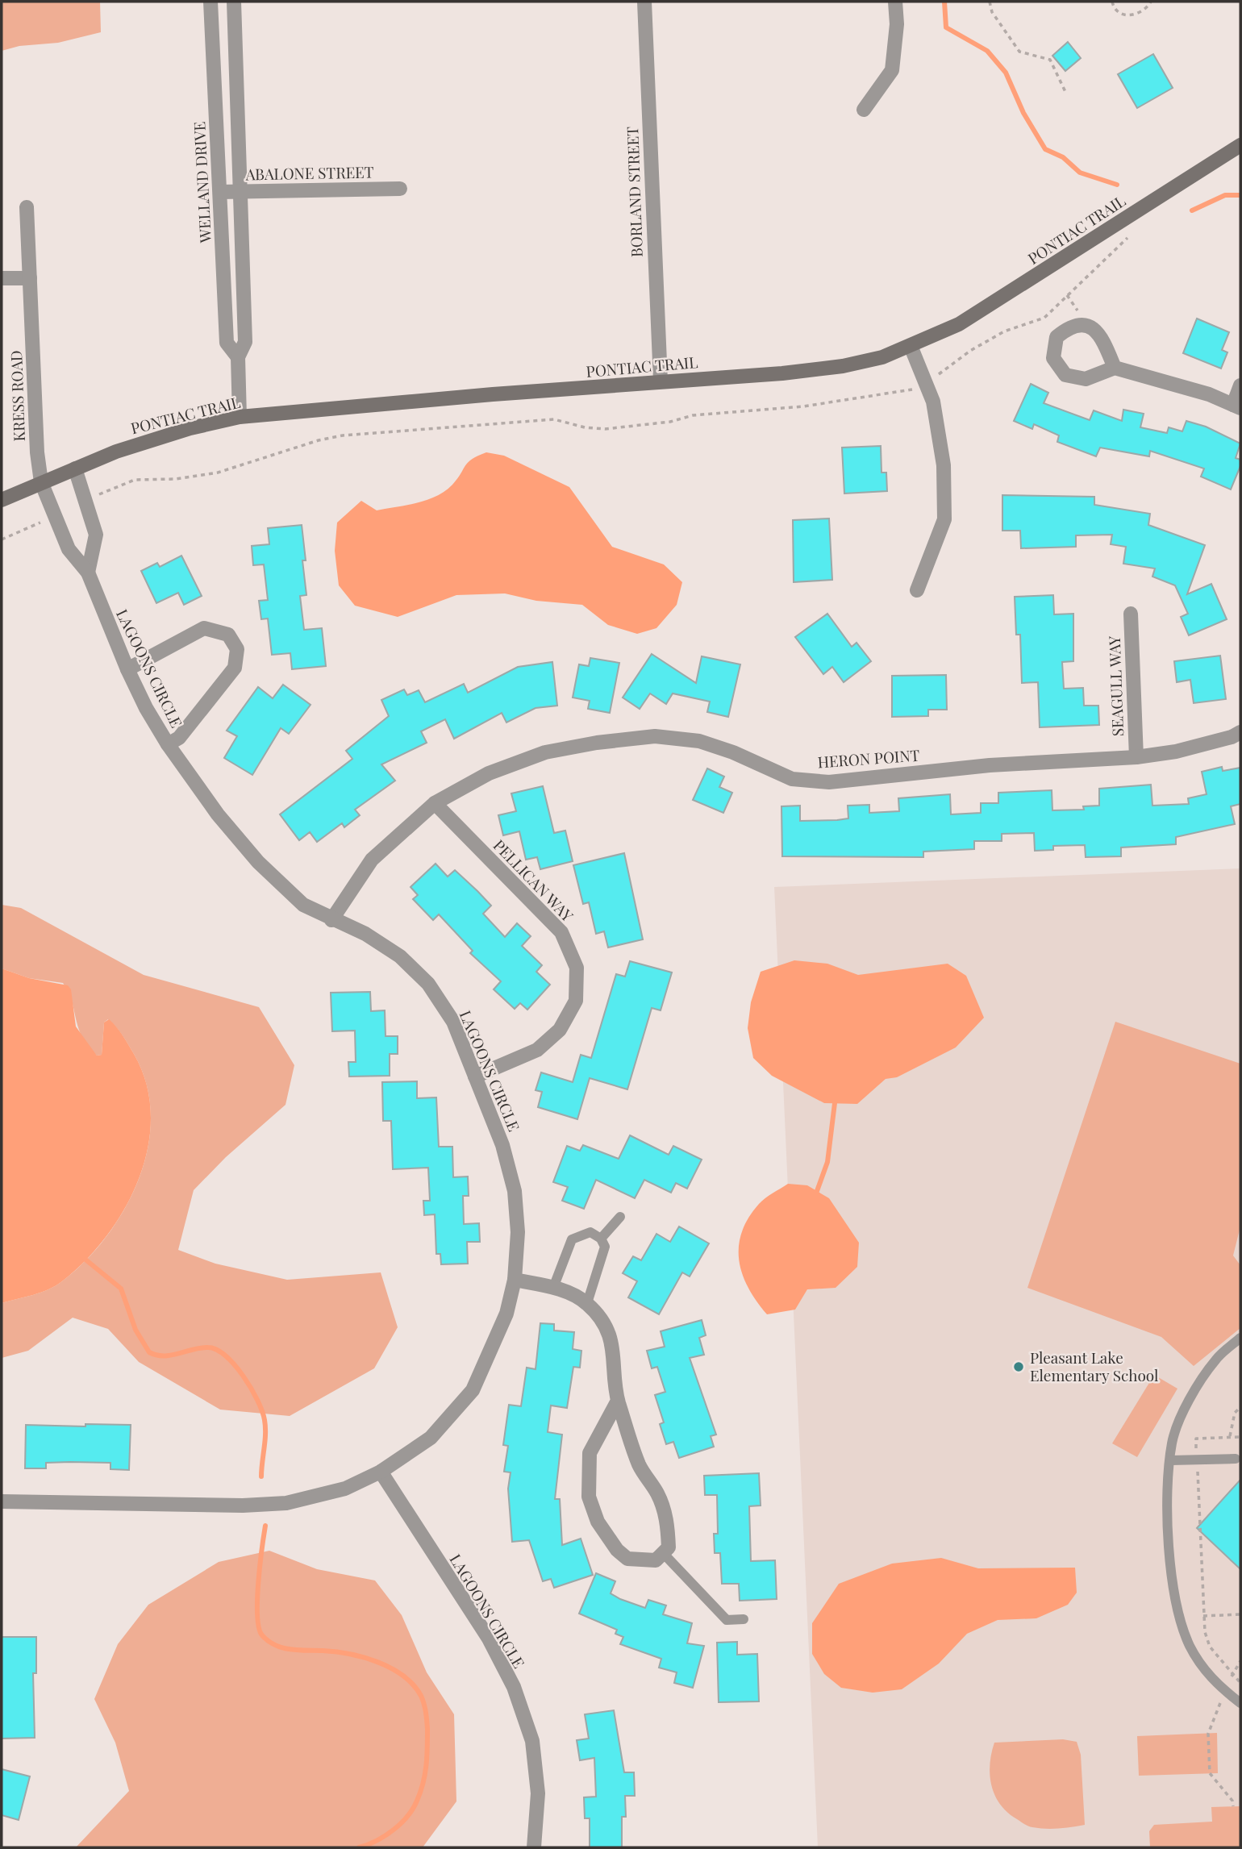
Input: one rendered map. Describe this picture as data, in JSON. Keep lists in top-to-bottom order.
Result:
{
  "streets": {
    "main road": ["PONTIAC TRAIL"],
    "street": [
      "ABALONE STREET",
      "WELLAND DRIVE",
      "BORLAND STREET",
      "KRESS ROAD",
      "LAGOONS CIRCLE",
      "SEAGULL WAY",
      "HERON POINT",
      "PELLICAN WAY"
    ]
  },
  "crossings": [
    ["ABALONE STREET", "WELLAND DRIVE"],
    ["WELLAND DRIVE", "PONTIAC TRAIL"],
    ["BORLAND STREET", "PONTIAC TRAIL"],
    ["PONTIAC TRAIL", "KRESS ROAD"],
    ["PONTIAC TRAIL", "LAGOONS CIRCLE"],
    ["KRESS ROAD", "LAGOONS CIRCLE"],
    ["LAGOONS CIRCLE", "HERON POINT"],
    ["LAGOONS CIRCLE", "PELLICAN WAY"],
    ["SEAGULL WAY", "HERON POINT"],
    ["HERON POINT", "PELLICAN WAY"]
  ],
  "places": ["Pleasant Lake Elementary School"]
}
